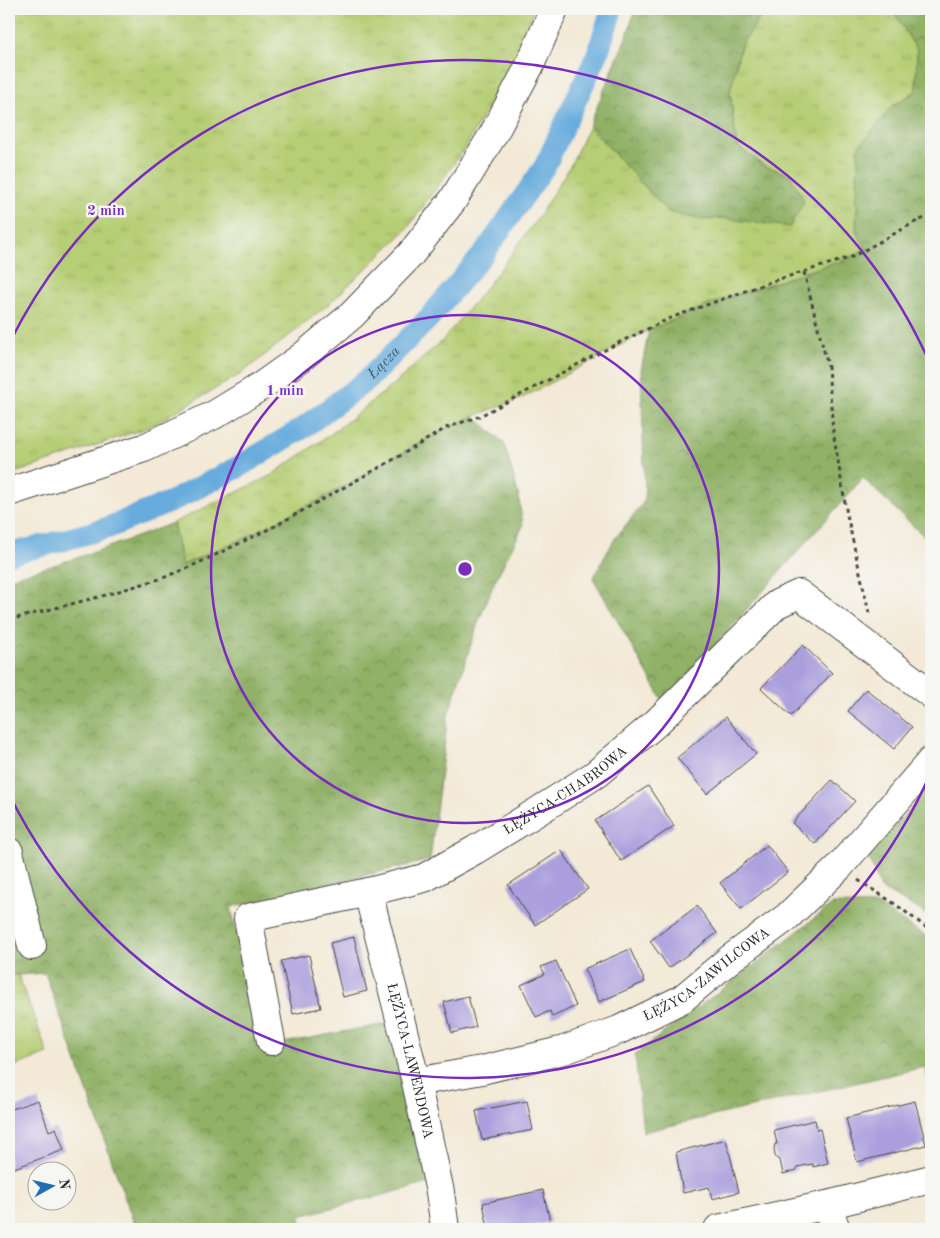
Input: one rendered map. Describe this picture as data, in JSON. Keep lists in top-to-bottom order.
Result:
{
  "streets": {
    "street": ["ŁĘŻYCA-CHABROWA", "ŁĘŻYCA-ZAWILCOWA", "ŁĘŻYCA-LAWENDOWA"]
  },
  "crossings": [
    ["ŁĘŻYCA-CHABROWA", "ŁĘŻYCA-LAWENDOWA"],
    ["ŁĘŻYCA-ZAWILCOWA", "ŁĘŻYCA-LAWENDOWA"]
  ],
  "water": ["Łącza"],
  "north": "right",
  "rings": ["2 min", "1 min"]
}
